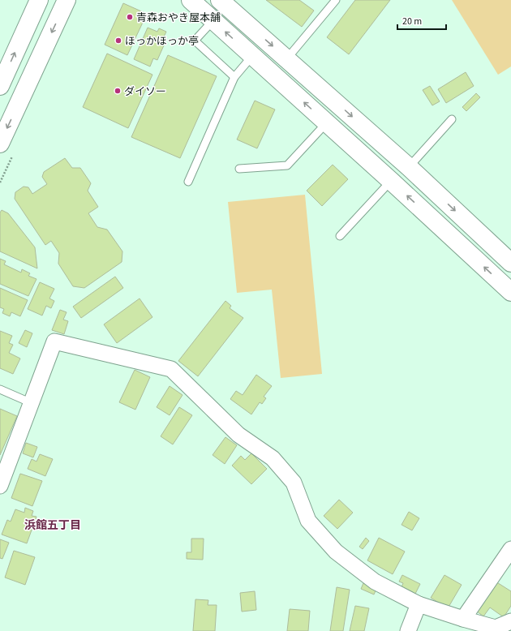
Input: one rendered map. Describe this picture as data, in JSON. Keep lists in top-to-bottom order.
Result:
{
  "districts": ["浜館五丁目"],
  "places": ["青森おやき屋本舗", "ほっかほっか亭", "ダイソー"],
  "scale_bar": "20 m"
}
